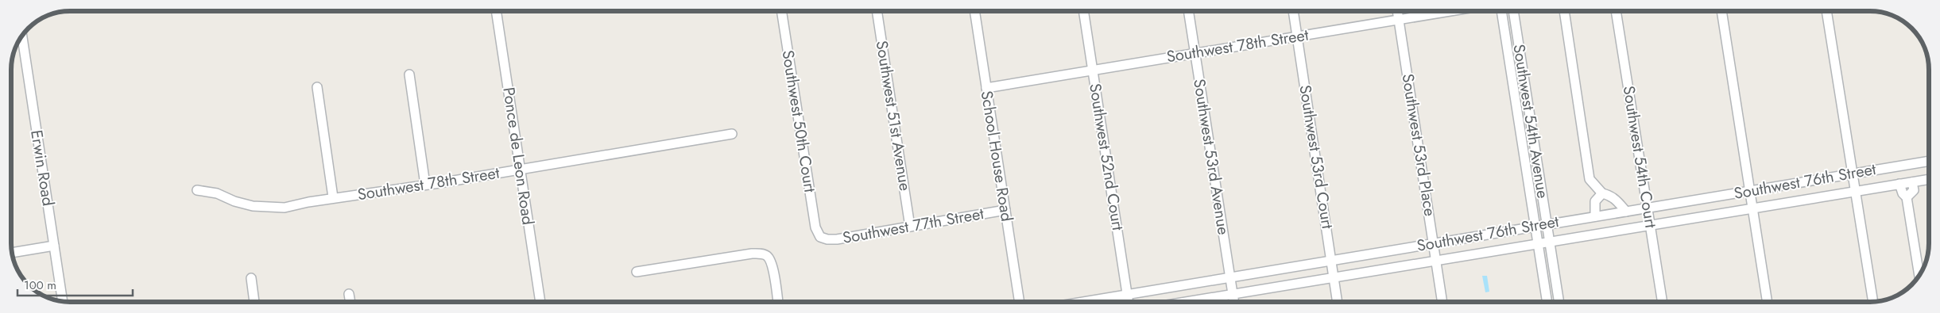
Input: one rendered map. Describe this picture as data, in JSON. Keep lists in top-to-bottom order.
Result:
{
  "streets": {
    "street": [
      "Southwest 78th Street",
      "Southwest 51st Avenue",
      "Southwest 50th Court",
      "Southwest 54th Avenue",
      "Southwest 53rd Place",
      "Ponce de Leon Road",
      "School House Road",
      "Southwest 52nd Court",
      "Southwest 53rd Avenue",
      "Southwest 53rd Court",
      "Southwest 54th Court",
      "Erwin Road",
      "Southwest 76th Street",
      "Southwest 77th Street"
    ]
  },
  "crossings": [
    ["Southwest 78th Street", "Southwest 53rd Place"],
    ["Southwest 78th Street", "Ponce de Leon Road"],
    ["Southwest 78th Street", "School House Road"],
    ["Southwest 78th Street", "Southwest 52nd Court"],
    ["Southwest 78th Street", "Southwest 53rd Avenue"],
    ["Southwest 78th Street", "Southwest 53rd Court"],
    ["Southwest 51st Avenue", "Southwest 77th Street"],
    ["Southwest 50th Court", "Southwest 77th Street"],
    ["Southwest 54th Avenue", "Southwest 76th Street"],
    ["Southwest 53rd Place", "Southwest 76th Street"],
    ["School House Road", "Southwest 77th Street"],
    ["Southwest 52nd Court", "Southwest 76th Street"],
    ["Southwest 53rd Avenue", "Southwest 76th Street"],
    ["Southwest 53rd Court", "Southwest 76th Street"],
    ["Southwest 54th Court", "Southwest 76th Street"]
  ],
  "scale_bar": "100 m"
}
